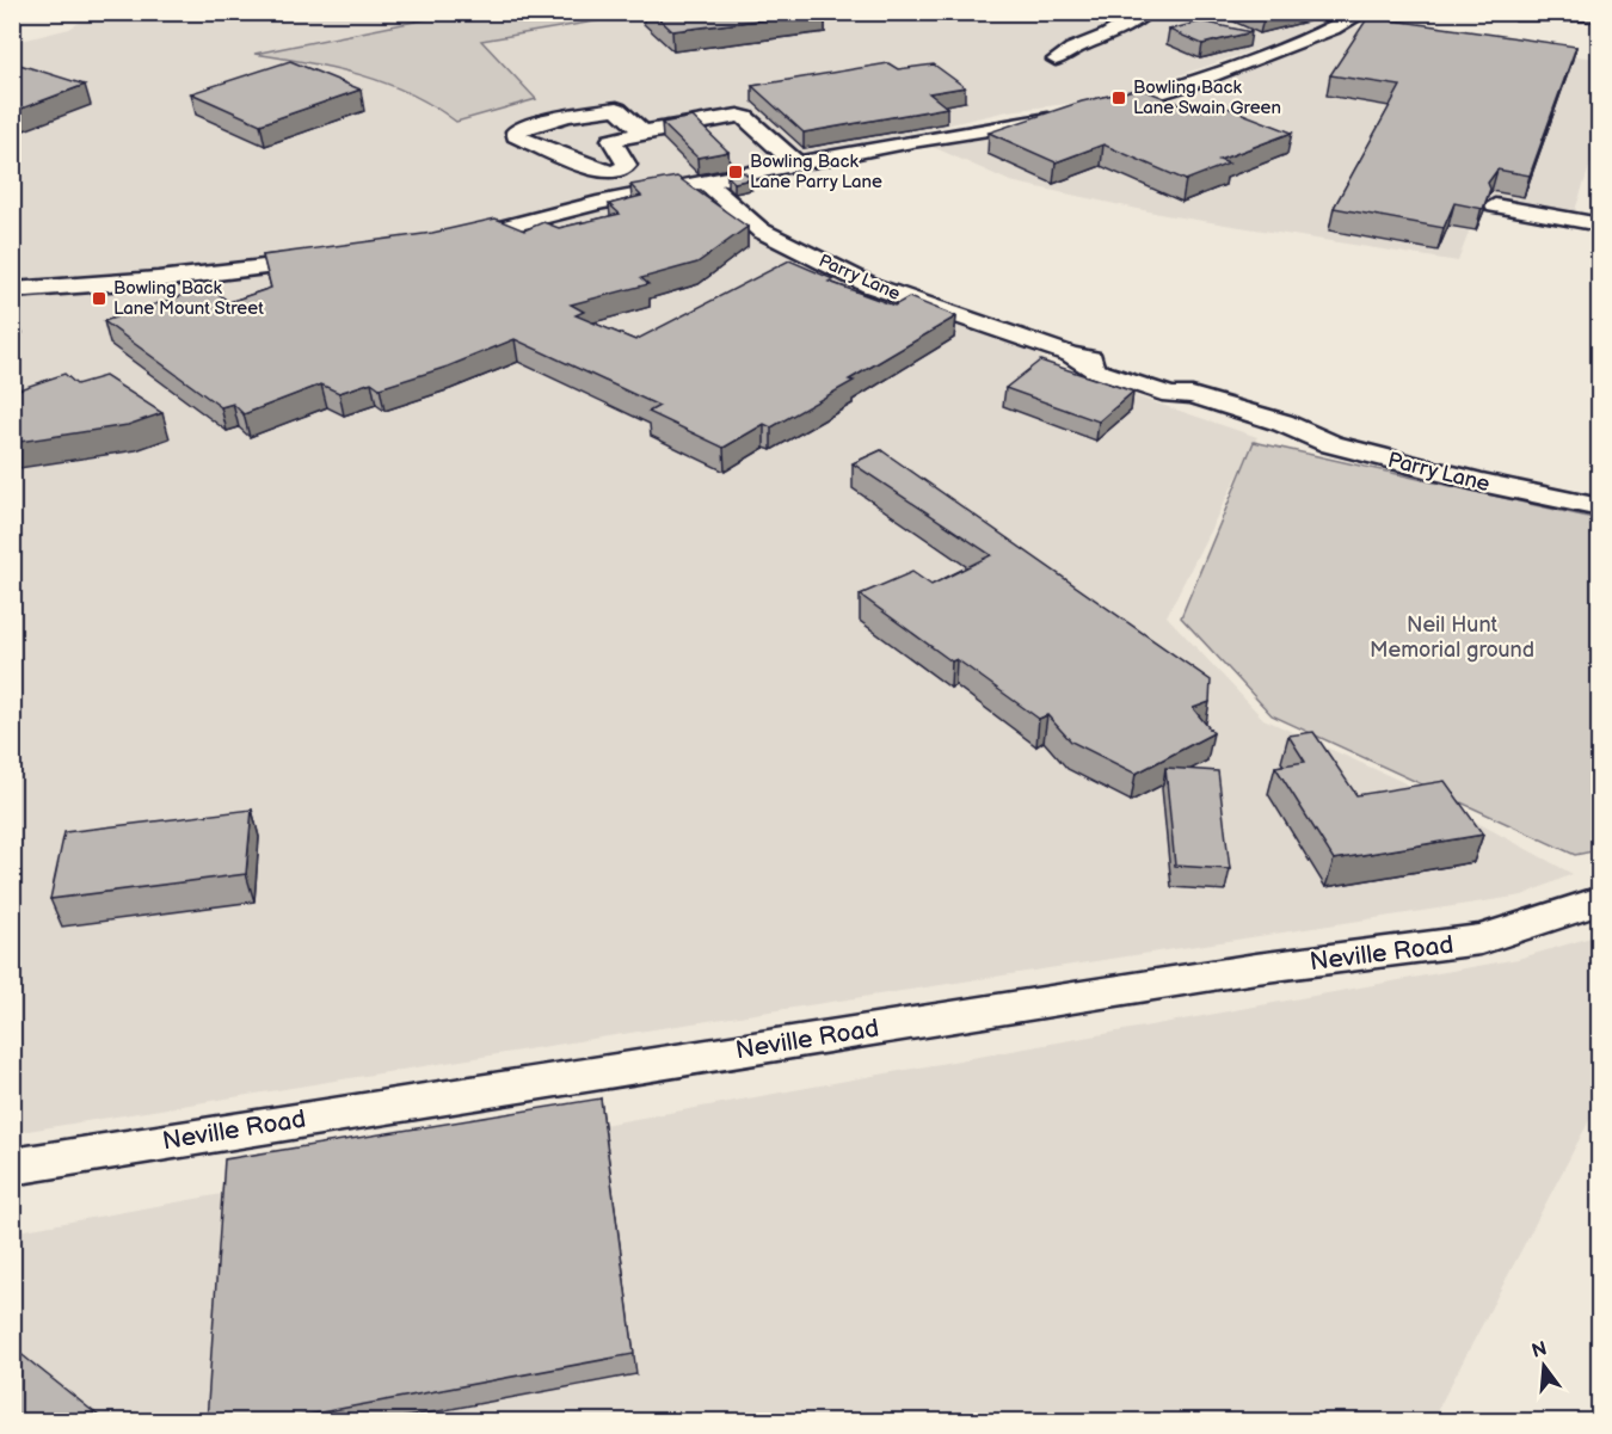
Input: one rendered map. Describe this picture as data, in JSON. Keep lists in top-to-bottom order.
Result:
{
  "streets": {
    "street": ["Parry Lane", "Neville Road"]
  },
  "parks": ["Neil Hunt Memorial ground"],
  "places": {
    "transit": ["Bowling Back Lane Swain Green", "Bowling Back Lane Parry Lane", "Bowling Back Lane Mount Street"]
  },
  "north": "top"
}
